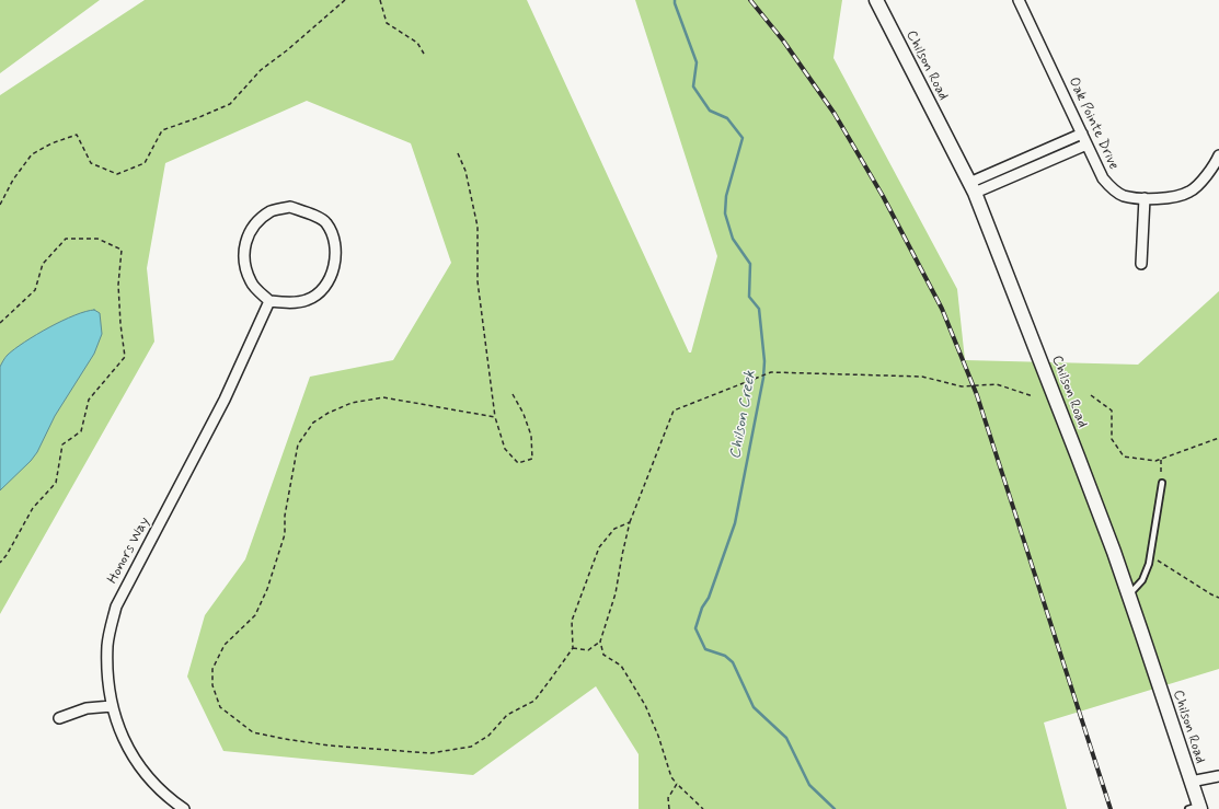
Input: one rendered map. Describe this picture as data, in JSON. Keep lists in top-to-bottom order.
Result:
{
  "streets": {
    "main road": ["Chilson Road"],
    "street": ["Oak Pointe Drive", "Honors Way"]
  },
  "water": ["Chilson Creek"]
}
